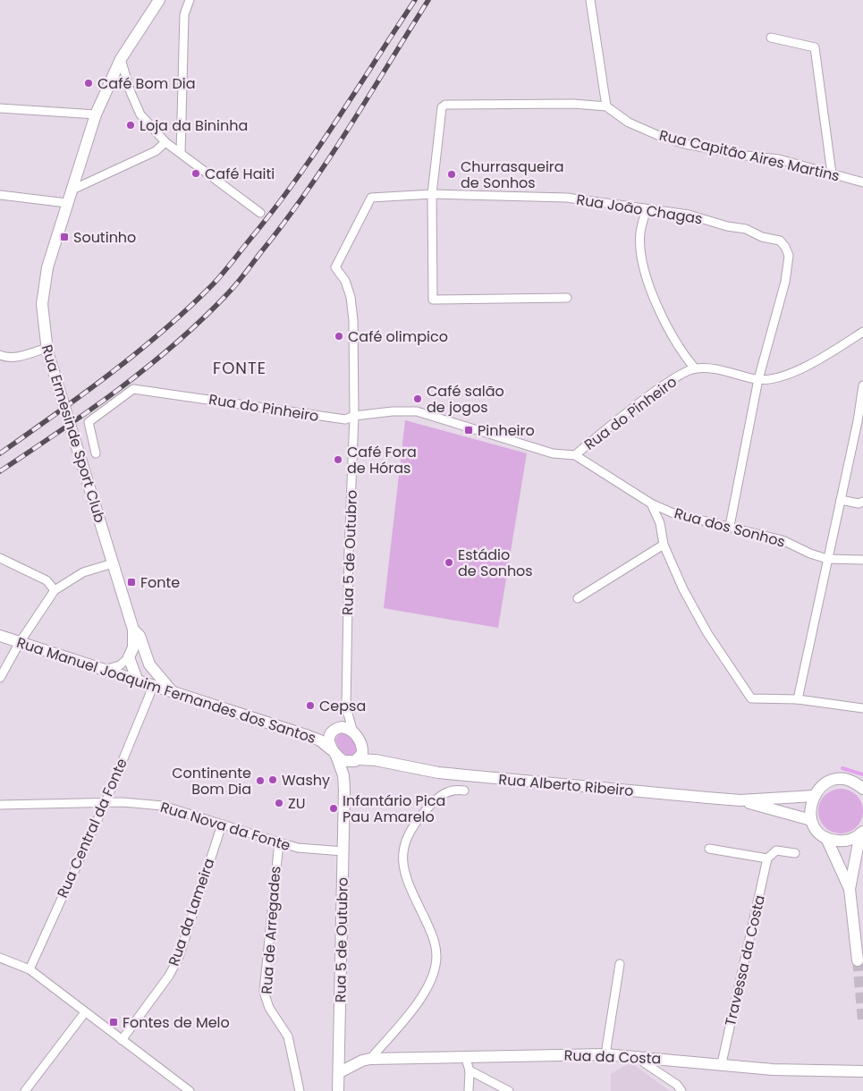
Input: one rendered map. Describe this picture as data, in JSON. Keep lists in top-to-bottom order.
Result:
{
  "streets": {
    "main road": [
      "Rua Ermesinde Sport Club",
      "Rua 5 de Outubro",
      "Rua Manuel Joaquim Fernandes dos Santos",
      "Rua Alberto Ribeiro",
      "Rua da Costa"
    ],
    "street": [
      "Rua Capitão Aires Martins",
      "Rua João Chagas",
      "Rua do Pinheiro",
      "Rua dos Sonhos",
      "Rua Nova da Fonte",
      "Rua Central da Fonte",
      "Rua da Lameira",
      "Rua de Arregades",
      "Travessa da Costa"
    ]
  },
  "crossings": [
    ["Rua João Chagas", "Rua do Pinheiro"],
    ["Rua João Chagas", "Rua dos Sonhos"],
    ["Rua João Chagas", "Rua 5 de Outubro"],
    ["Rua do Pinheiro", "Rua dos Sonhos"],
    ["Rua do Pinheiro", "Rua 5 de Outubro"],
    ["Rua Ermesinde Sport Club", "Rua Manuel Joaquim Fernandes dos Santos"],
    ["Rua 5 de Outubro", "Rua Manuel Joaquim Fernandes dos Santos"],
    ["Rua 5 de Outubro", "Rua Alberto Ribeiro"],
    ["Rua 5 de Outubro", "Rua Nova da Fonte"],
    ["Rua 5 de Outubro", "Rua da Costa"],
    ["Rua Manuel Joaquim Fernandes dos Santos", "Rua Alberto Ribeiro"],
    ["Rua Manuel Joaquim Fernandes dos Santos", "Rua Central da Fonte"],
    ["Rua Nova da Fonte", "Rua Central da Fonte"],
    ["Rua Nova da Fonte", "Rua da Lameira"],
    ["Rua Nova da Fonte", "Rua de Arregades"],
    ["Travessa da Costa", "Rua da Costa"]
  ],
  "districts": ["FONTE"],
  "places": {
    "other": [
      "Café Bom Dia",
      "Loja da Bininha",
      "Café Haiti",
      "Churrasqueira de Sonhos",
      "Café olimpico",
      "Café salão de jogos",
      "Café Fora de Hóras",
      "Estádio de Sonhos",
      "Cepsa",
      "Washy",
      "Continente Bom Dia",
      "ZU",
      "Infantário Pica Pau Amarelo"
    ],
    "transit": [
      "Soutinho",
      "Pinheiro",
      "Fonte",
      "Fontes de Melo"
    ]
  }
}
